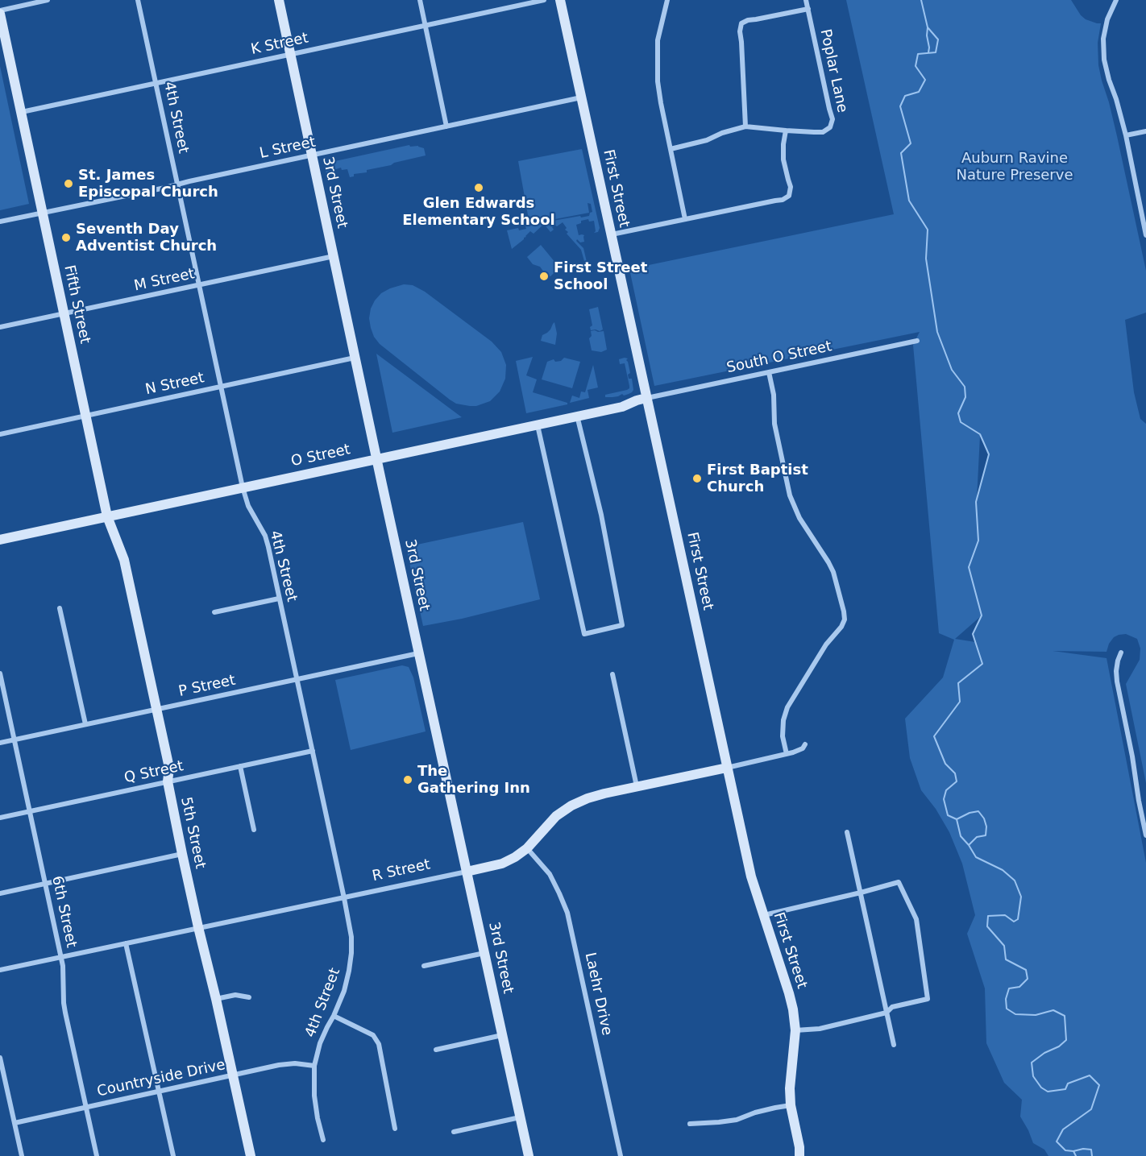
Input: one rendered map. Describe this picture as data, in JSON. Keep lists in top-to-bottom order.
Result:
{
  "streets": {
    "street": [
      "K Street",
      "Poplar Lane",
      "4th Street",
      "L Street",
      "First Street",
      "3rd Street",
      "M Street",
      "Fifth Street",
      "South O Street",
      "N Street",
      "O Street",
      "P Street",
      "Q Street",
      "5th Street",
      "R Street",
      "6th Street",
      "Laehr Drive",
      "Countryside Drive"
    ]
  },
  "crossings": [
    ["K Street", "4th Street"],
    ["K Street", "3rd Street"],
    ["K Street", "Fifth Street"],
    ["4th Street", "L Street"],
    ["4th Street", "M Street"],
    ["4th Street", "N Street"],
    ["4th Street", "O Street"],
    ["4th Street", "P Street"],
    ["4th Street", "Q Street"],
    ["4th Street", "R Street"],
    ["4th Street", "Countryside Drive"],
    ["L Street", "First Street"],
    ["L Street", "3rd Street"],
    ["L Street", "Fifth Street"],
    ["First Street", "South O Street"],
    ["First Street", "O Street"],
    ["First Street", "R Street"],
    ["3rd Street", "M Street"],
    ["3rd Street", "N Street"],
    ["3rd Street", "O Street"],
    ["3rd Street", "P Street"],
    ["3rd Street", "R Street"],
    ["M Street", "Fifth Street"],
    ["Fifth Street", "N Street"],
    ["Fifth Street", "O Street"],
    ["Fifth Street", "5th Street"],
    ["South O Street", "O Street"],
    ["O Street", "5th Street"],
    ["P Street", "5th Street"],
    ["P Street", "6th Street"],
    ["Q Street", "5th Street"],
    ["Q Street", "6th Street"],
    ["5th Street", "R Street"],
    ["5th Street", "Countryside Drive"],
    ["R Street", "6th Street"],
    ["R Street", "Laehr Drive"],
    ["6th Street", "Countryside Drive"]
  ],
  "parks": ["Auburn Ravine Nature Preserve"],
  "places": [
    "St. James Episcopal Church",
    "Glen Edwards Elementary School",
    "Seventh Day Adventist Church",
    "First Street School",
    "First Baptist Church",
    "The Gathering Inn"
  ]
}
